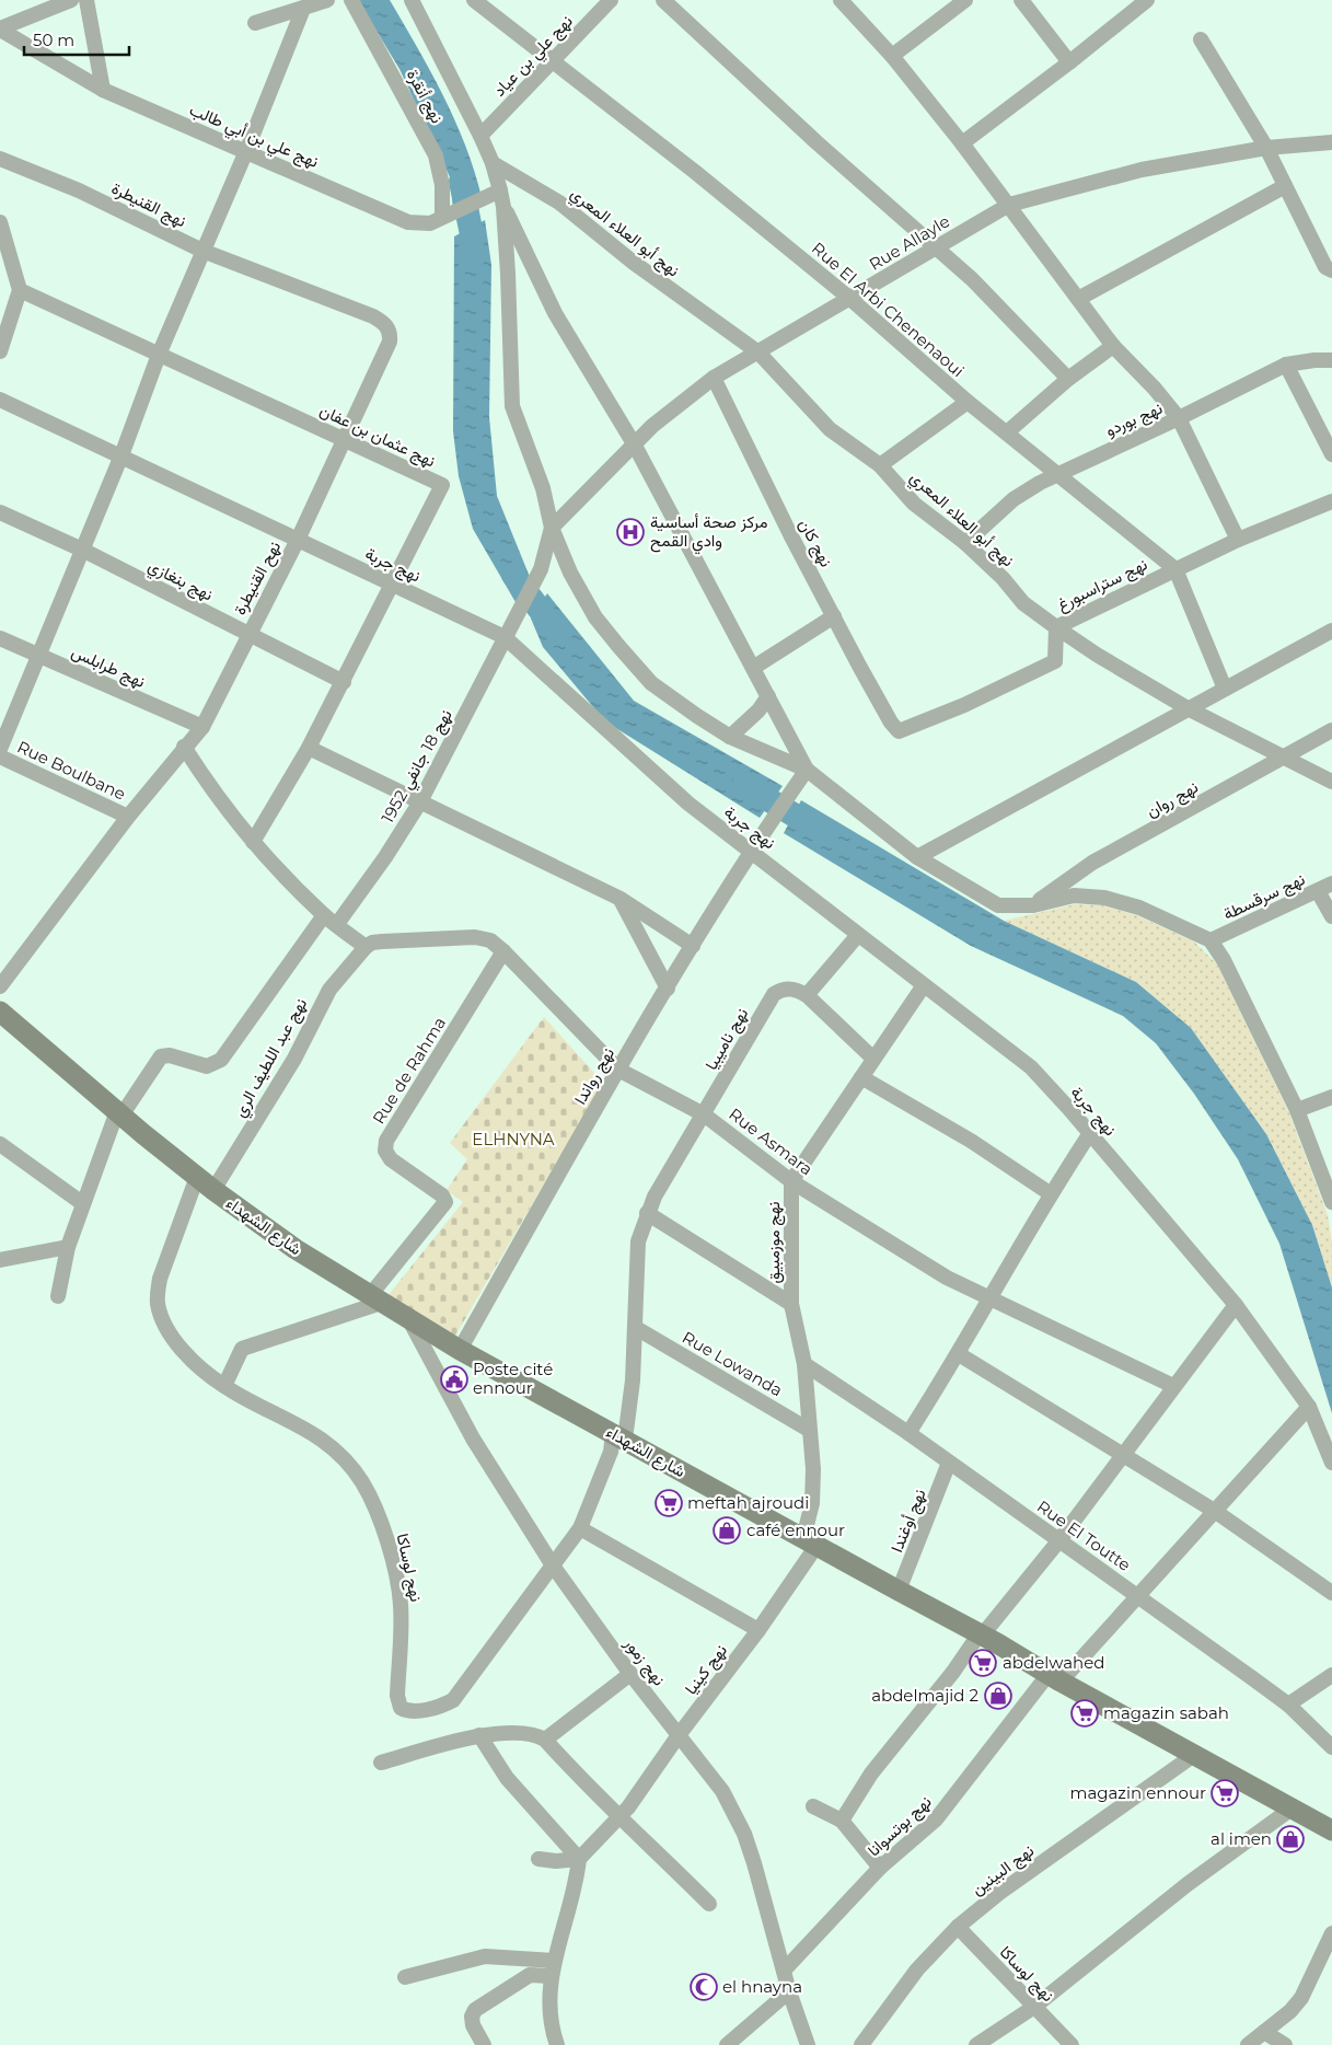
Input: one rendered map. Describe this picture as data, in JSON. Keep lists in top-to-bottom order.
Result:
{
  "streets": {
    "main road": ["شارع الشهداء"],
    "street": [
      "نهج علي بن عياد",
      "نهج أنقرة",
      "نهج علي بن أبي طالب",
      "نهج القنيطرة",
      "نهج أبو العلاء المعري",
      "Rue Allayle",
      "Rue El Arbi Chenenaoui",
      "نهج بوردو",
      "نهج عثمان بن عفان",
      "نهج كان",
      "نهج جربة",
      "نهح القنيطرة",
      "نهج بنغازي",
      "نهج ستراسبورغ",
      "نهج طرابلس",
      "نهج 18 جانفي 1952",
      "Rue Boulbane",
      "نهج روان",
      "نهج سرقسطة",
      "نهج ناميبيا",
      "نهج عبد اللطيف الري",
      "Rue de Rahma",
      "نهج رواندا",
      "Rue Asmara",
      "نهج موزمبيق",
      "Rue Lowanda",
      "نهج أوغندا",
      "Rue El Toutte",
      "نهج لوساكا",
      "نهج زمور",
      "نهج كينيا",
      "نهج بوتسوانا",
      "نهج البينين"
    ]
  },
  "crossings": [
    ["نهج علي بن عياد", "Rue El Arbi Chenenaoui"],
    ["نهج أنقرة", "نهج علي بن أبي طالب"],
    ["نهج القنيطرة", "نهح القنيطرة"],
    ["نهج أبو العلاء المعري", "Rue Allayle"],
    ["نهج أبو العلاء المعري", "نهج بوردو"],
    ["نهج أبو العلاء المعري", "نهج ستراسبورغ"],
    ["نهج أبو العلاء المعري", "نهج روان"],
    ["Rue Allayle", "Rue El Arbi Chenenaoui"],
    ["Rue Allayle", "نهج كان"],
    ["Rue Allayle", "نهج 18 جانفي 1952"],
    ["Rue El Arbi Chenenaoui", "نهج بوردو"],
    ["Rue El Arbi Chenenaoui", "نهج ستراسبورغ"],
    ["نهج عثمان بن عفان", "نهج جربة"],
    ["نهج عثمان بن عفان", "نهح القنيطرة"],
    ["نهج عثمان بن عفان", "نهج بنغازي"],
    ["نهج كان", "نهج ستراسبورغ"],
    ["نهج جربة", "نهح القنيطرة"],
    ["نهج جربة", "نهج 18 جانفي 1952"],
    ["نهج جربة", "نهج رواندا"],
    ["نهج جربة", "نهج موزمبيق"],
    ["نهج جربة", "نهج بوتسوانا"],
    ["نهح القنيطرة", "نهج بنغازي"],
    ["نهح القنيطرة", "نهج طرابلس"],
    ["نهح القنيطرة", "Rue Boulbane"],
    ["نهج 18 جانفي 1952", "شارع الشهداء"],
    ["نهج ناميبيا", "Rue Asmara"],
    ["نهج ناميبيا", "شارع الشهداء"],
    ["نهج ناميبيا", "Rue Lowanda"],
    ["نهج ناميبيا", "نهج لوساكا"],
    ["نهج عبد اللطيف الري", "Rue Asmara"],
    ["نهج عبد اللطيف الري", "شارع الشهداء"],
    ["Rue de Rahma", "Rue Asmara"],
    ["Rue de Rahma", "شارع الشهداء"],
    ["نهج رواندا", "Rue Asmara"],
    ["نهج رواندا", "شارع الشهداء"],
    ["Rue Asmara", "نهج موزمبيق"],
    ["شارع الشهداء", "نهج موزمبيق"],
    ["شارع الشهداء", "نهج أوغندا"],
    ["شارع الشهداء", "نهج لوساكا"],
    ["شارع الشهداء", "نهج زمور"],
    ["شارع الشهداء", "نهج كينيا"],
    ["شارع الشهداء", "نهج بوتسوانا"],
    ["شارع الشهداء", "نهج البينين"],
    ["نهج موزمبيق", "Rue Lowanda"],
    ["نهج موزمبيق", "Rue El Toutte"],
    ["نهج موزمبيق", "نهج كينيا"],
    ["نهج أوغندا", "Rue El Toutte"],
    ["Rue El Toutte", "نهج بوتسوانا"],
    ["نهج لوساكا", "نهج زمور"],
    ["نهج لوساكا", "نهج البينين"],
    ["نهج زمور", "نهج كينيا"],
    ["نهج زمور", "نهج بوتسوانا"]
  ],
  "parks": ["ELHNYNA"],
  "places": {
    "hospital": ["مركز صحة أساسية وادي القمح"],
    "public building": ["Poste cité ennour"],
    "supermarket": [
      "meftah ajroudi",
      "abdelwahed",
      "magazin sabah",
      "magazin ennour"
    ],
    "shop": ["café ennour", "abdelmajid 2", "al imen"],
    "mosque": ["el hnayna"]
  },
  "scale_bar": "50 m"
}
